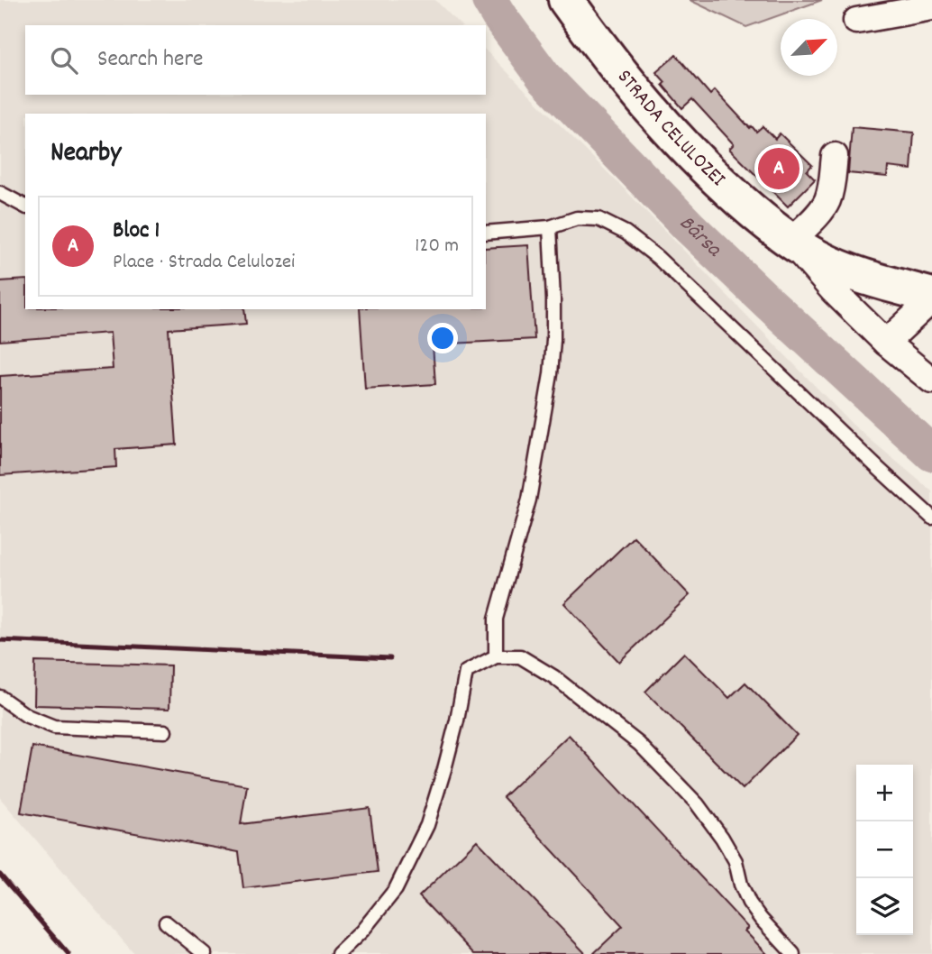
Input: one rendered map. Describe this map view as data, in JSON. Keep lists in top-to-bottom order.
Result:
{
  "streets": {
    "street": ["STRADA CELULOZEI"]
  },
  "water": ["Bârsa"],
  "north": "top right",
  "page": {
    "search": "Search here",
    "heading": "Nearby",
    "pins": "A",
    "list": [
      {
        "mark": "A",
        "name": "Bloc 1",
        "note": "Place · Strada Celulozei",
        "value": "120 m"
      }
    ],
    "map_buttons": ["+", "−"]
  }
}
